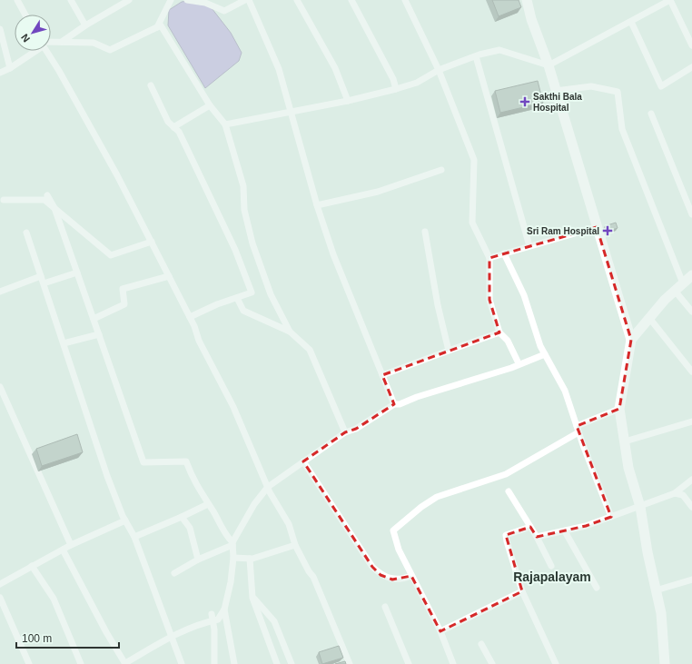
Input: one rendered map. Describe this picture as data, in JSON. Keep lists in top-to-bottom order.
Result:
{
  "districts": ["Rajapalayam"],
  "places": {
    "health": ["Sakthi Bala Hospital", "Sri Ram Hospital"]
  },
  "scale_bar": "100 m",
  "north": "bottom left"
}
